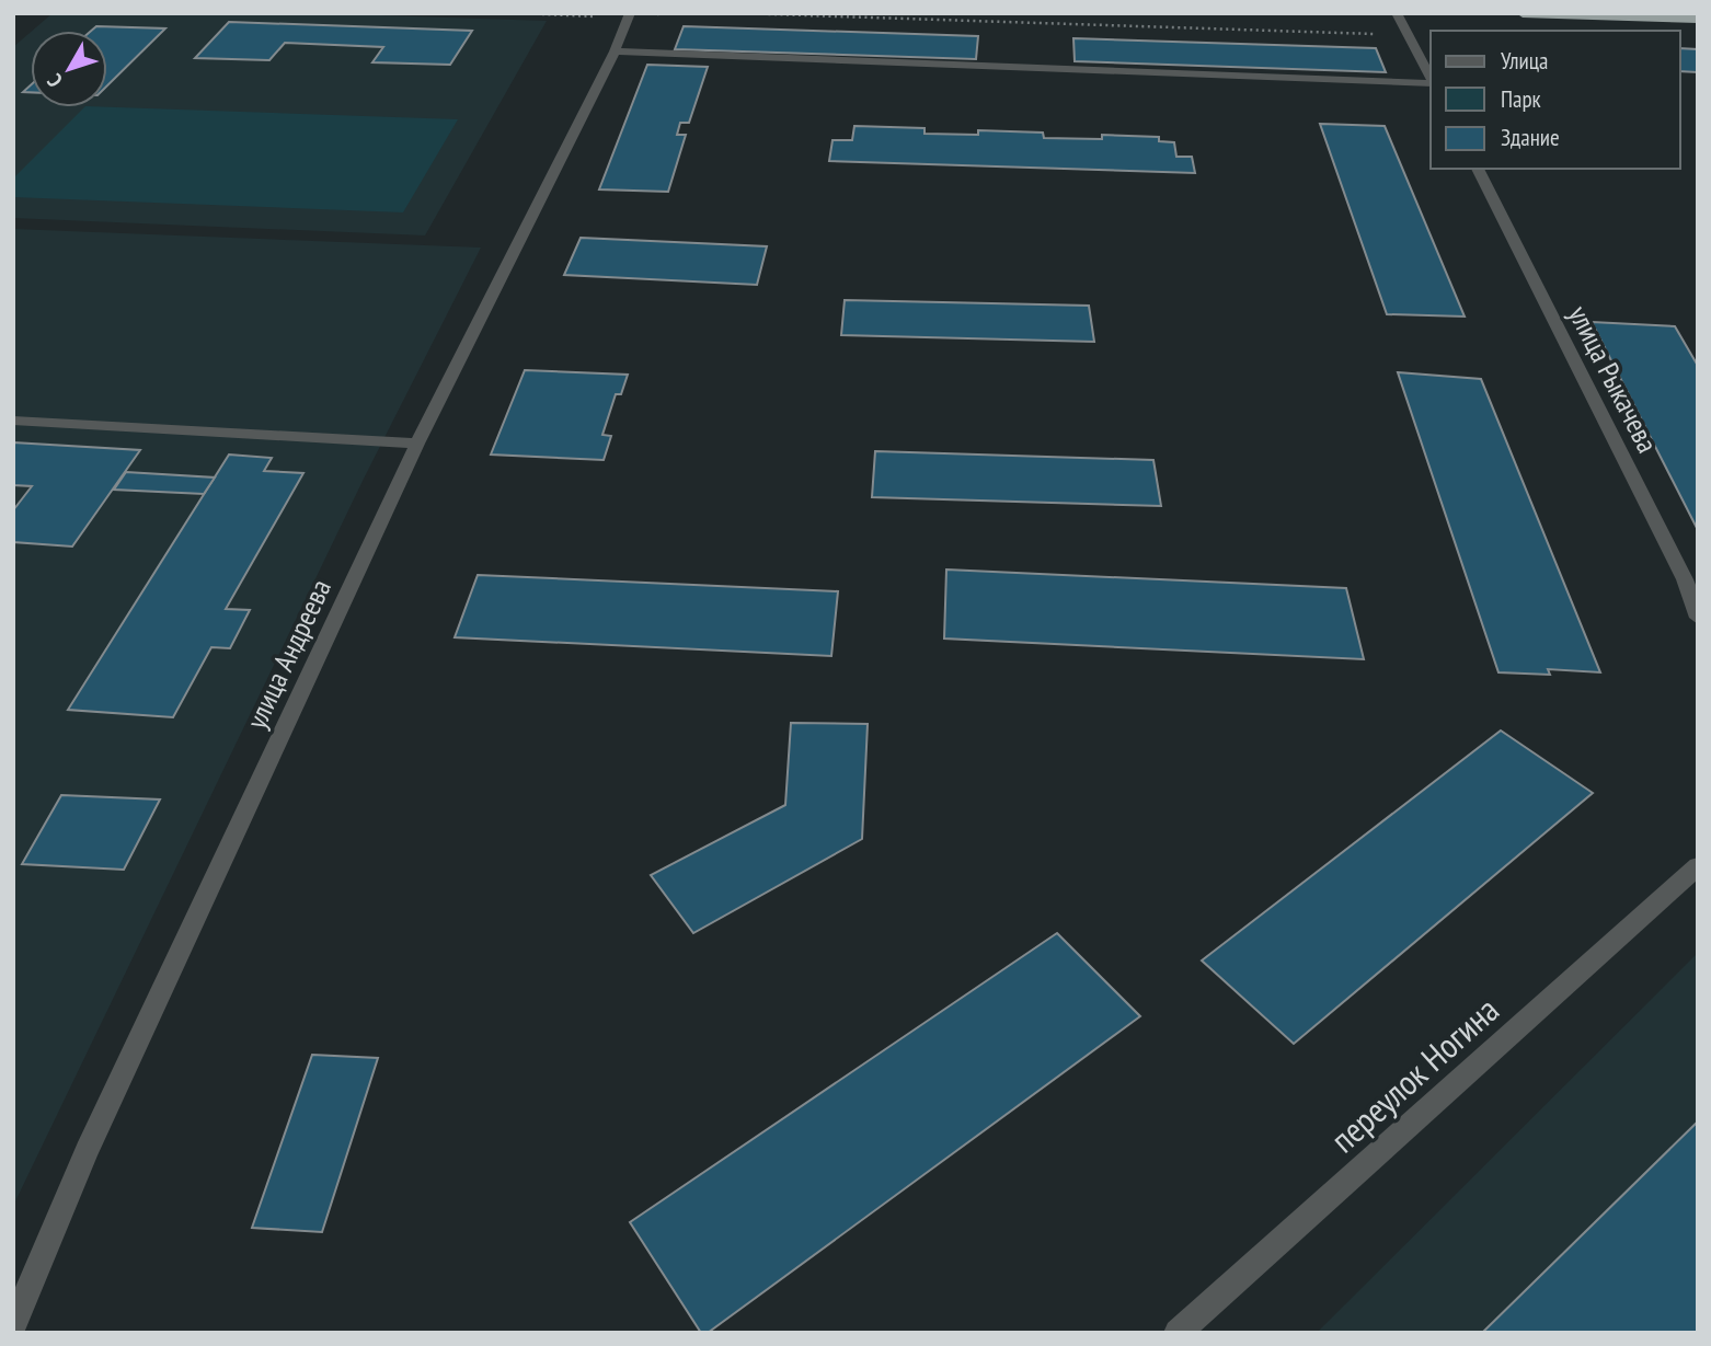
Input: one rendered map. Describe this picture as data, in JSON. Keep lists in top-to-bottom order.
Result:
{
  "streets": {
    "street": ["улица Рыкачева", "улица Андреева", "переулок Ногина"]
  },
  "legend": ["Улица", "Парк", "Здание"],
  "north": "bottom left"
}
